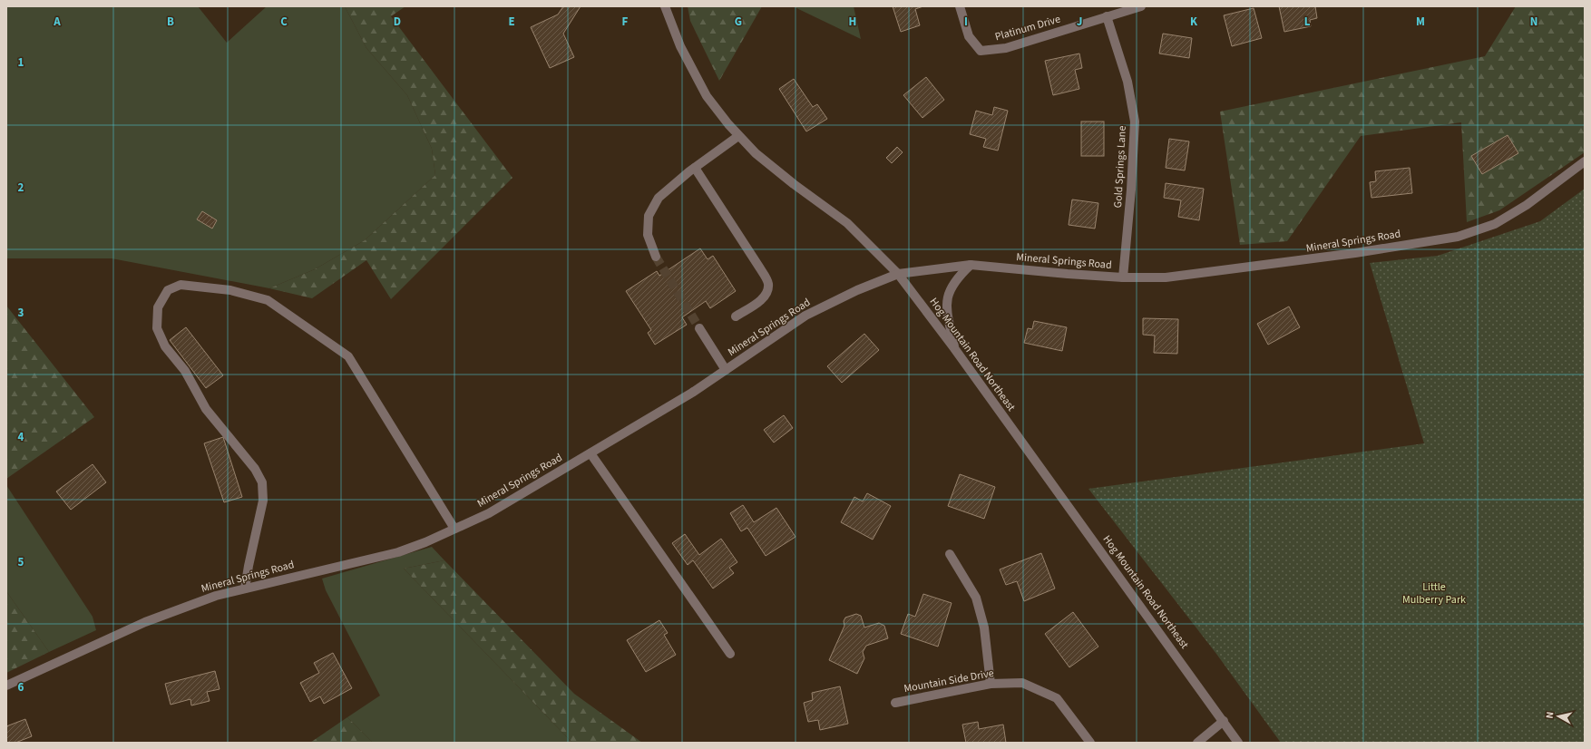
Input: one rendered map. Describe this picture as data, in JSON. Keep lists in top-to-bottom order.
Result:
{
  "streets": {
    "street": [
      "Platinum Drive",
      "Gold Springs Lane",
      "Mineral Springs Road",
      "Hog Mountain Road Northeast",
      "Mountain Side Drive"
    ]
  },
  "crossings": [
    ["Platinum Drive", "Gold Springs Lane"],
    ["Gold Springs Lane", "Mineral Springs Road"],
    ["Mineral Springs Road", "Hog Mountain Road Northeast"]
  ],
  "parks": ["Little Mulberry Park"],
  "north": "left",
  "grid": {
    "columns": [
      "A",
      "B",
      "C",
      "D",
      "E",
      "F",
      "G",
      "H",
      "I",
      "J",
      "K",
      "L",
      "M",
      "N"
    ],
    "rows": [
      "1",
      "2",
      "3",
      "4",
      "5",
      "6"
    ]
  }
}
